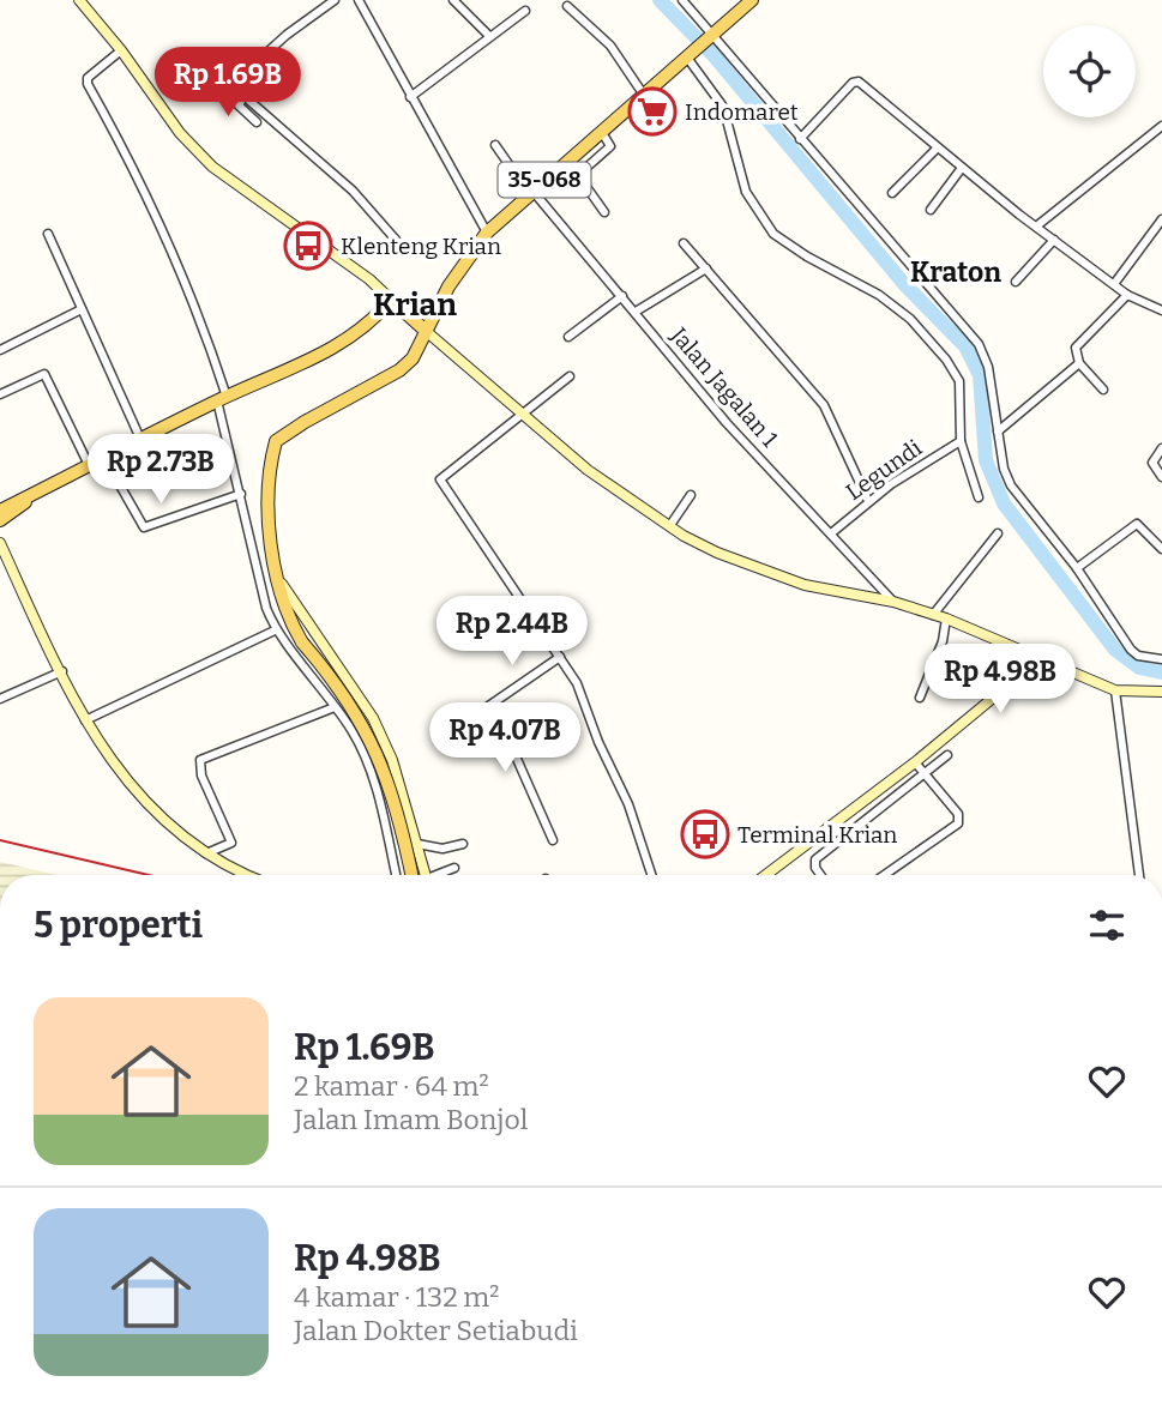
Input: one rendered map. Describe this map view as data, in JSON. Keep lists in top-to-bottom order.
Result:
{
  "streets": {
    "main road": ["35-068"],
    "street": ["Jalan Jagalan 1", "Legundi"]
  },
  "crossings": [
    ["35-068", "Jalan Jagalan 1"],
    ["Jalan Jagalan 1", "Legundi"]
  ],
  "districts": ["Kraton", "Krian"],
  "places": {
    "supermarket": ["Indomaret"],
    "bus stop": ["Klenteng Krian", "Terminal Krian"]
  },
  "page": {
    "price": [
      "Rp 1.69B",
      "Rp 2.73B",
      "Rp 2.44B",
      "Rp 4.98B",
      "Rp 4.07B"
    ],
    "heading": "5 properti",
    "list": [
      {
        "name": "Rp 1.69B",
        "note": "2 kamar · 64 m² · Jalan Imam Bonjol"
      },
      {
        "name": "Rp 4.98B",
        "note": "4 kamar · 132 m² · Jalan Dokter Setiabudi"
      }
    ]
  }
}
